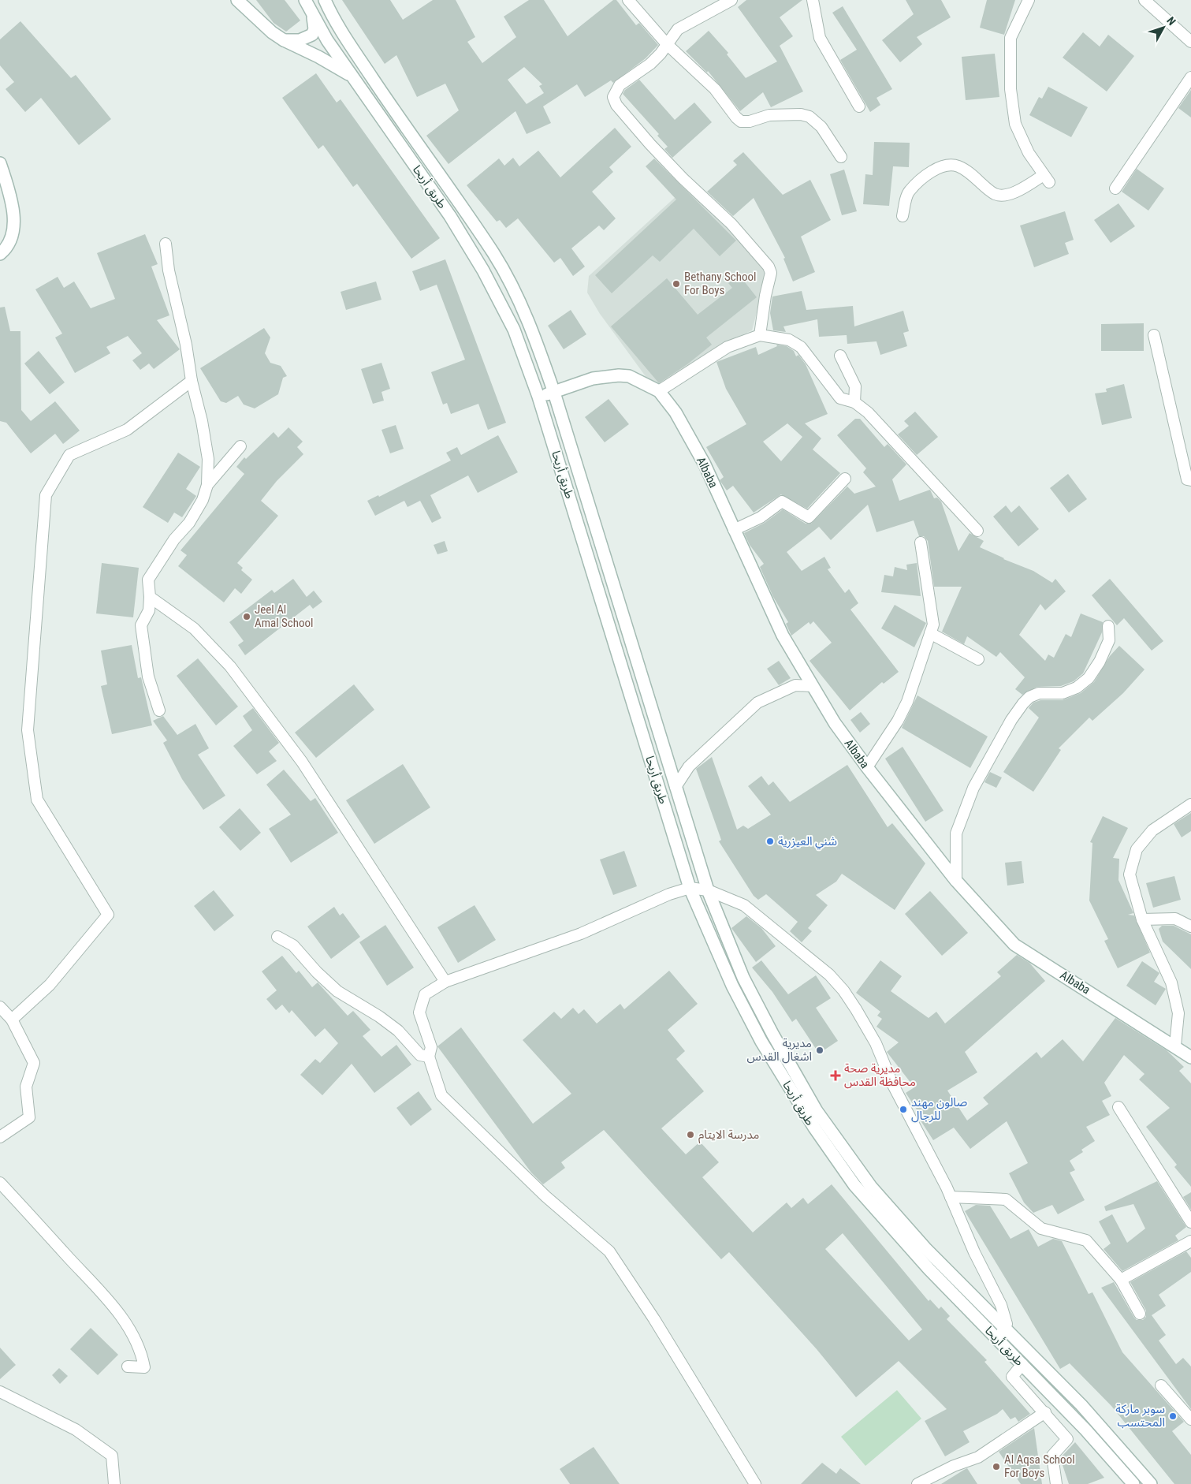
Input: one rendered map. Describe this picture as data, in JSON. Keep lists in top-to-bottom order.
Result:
{
  "streets": {
    "main road": ["طريق أريحا", "Albaba"]
  },
  "crossings": [
    ["طريق أريحا", "Albaba"]
  ],
  "places": {
    "other": [
      "Bethany School For Boys",
      "Jeel Al Amal School",
      "شني العيزرية",
      "مديرية اشغال القدس",
      "صالون مهند للرجال",
      "مدرسة الايتام",
      "سوبر ماركة المحتسب",
      "Al Aqsa School For Boys"
    ],
    "health": ["مديرية صحة محافظة القدس"]
  },
  "north": "top right"
}
